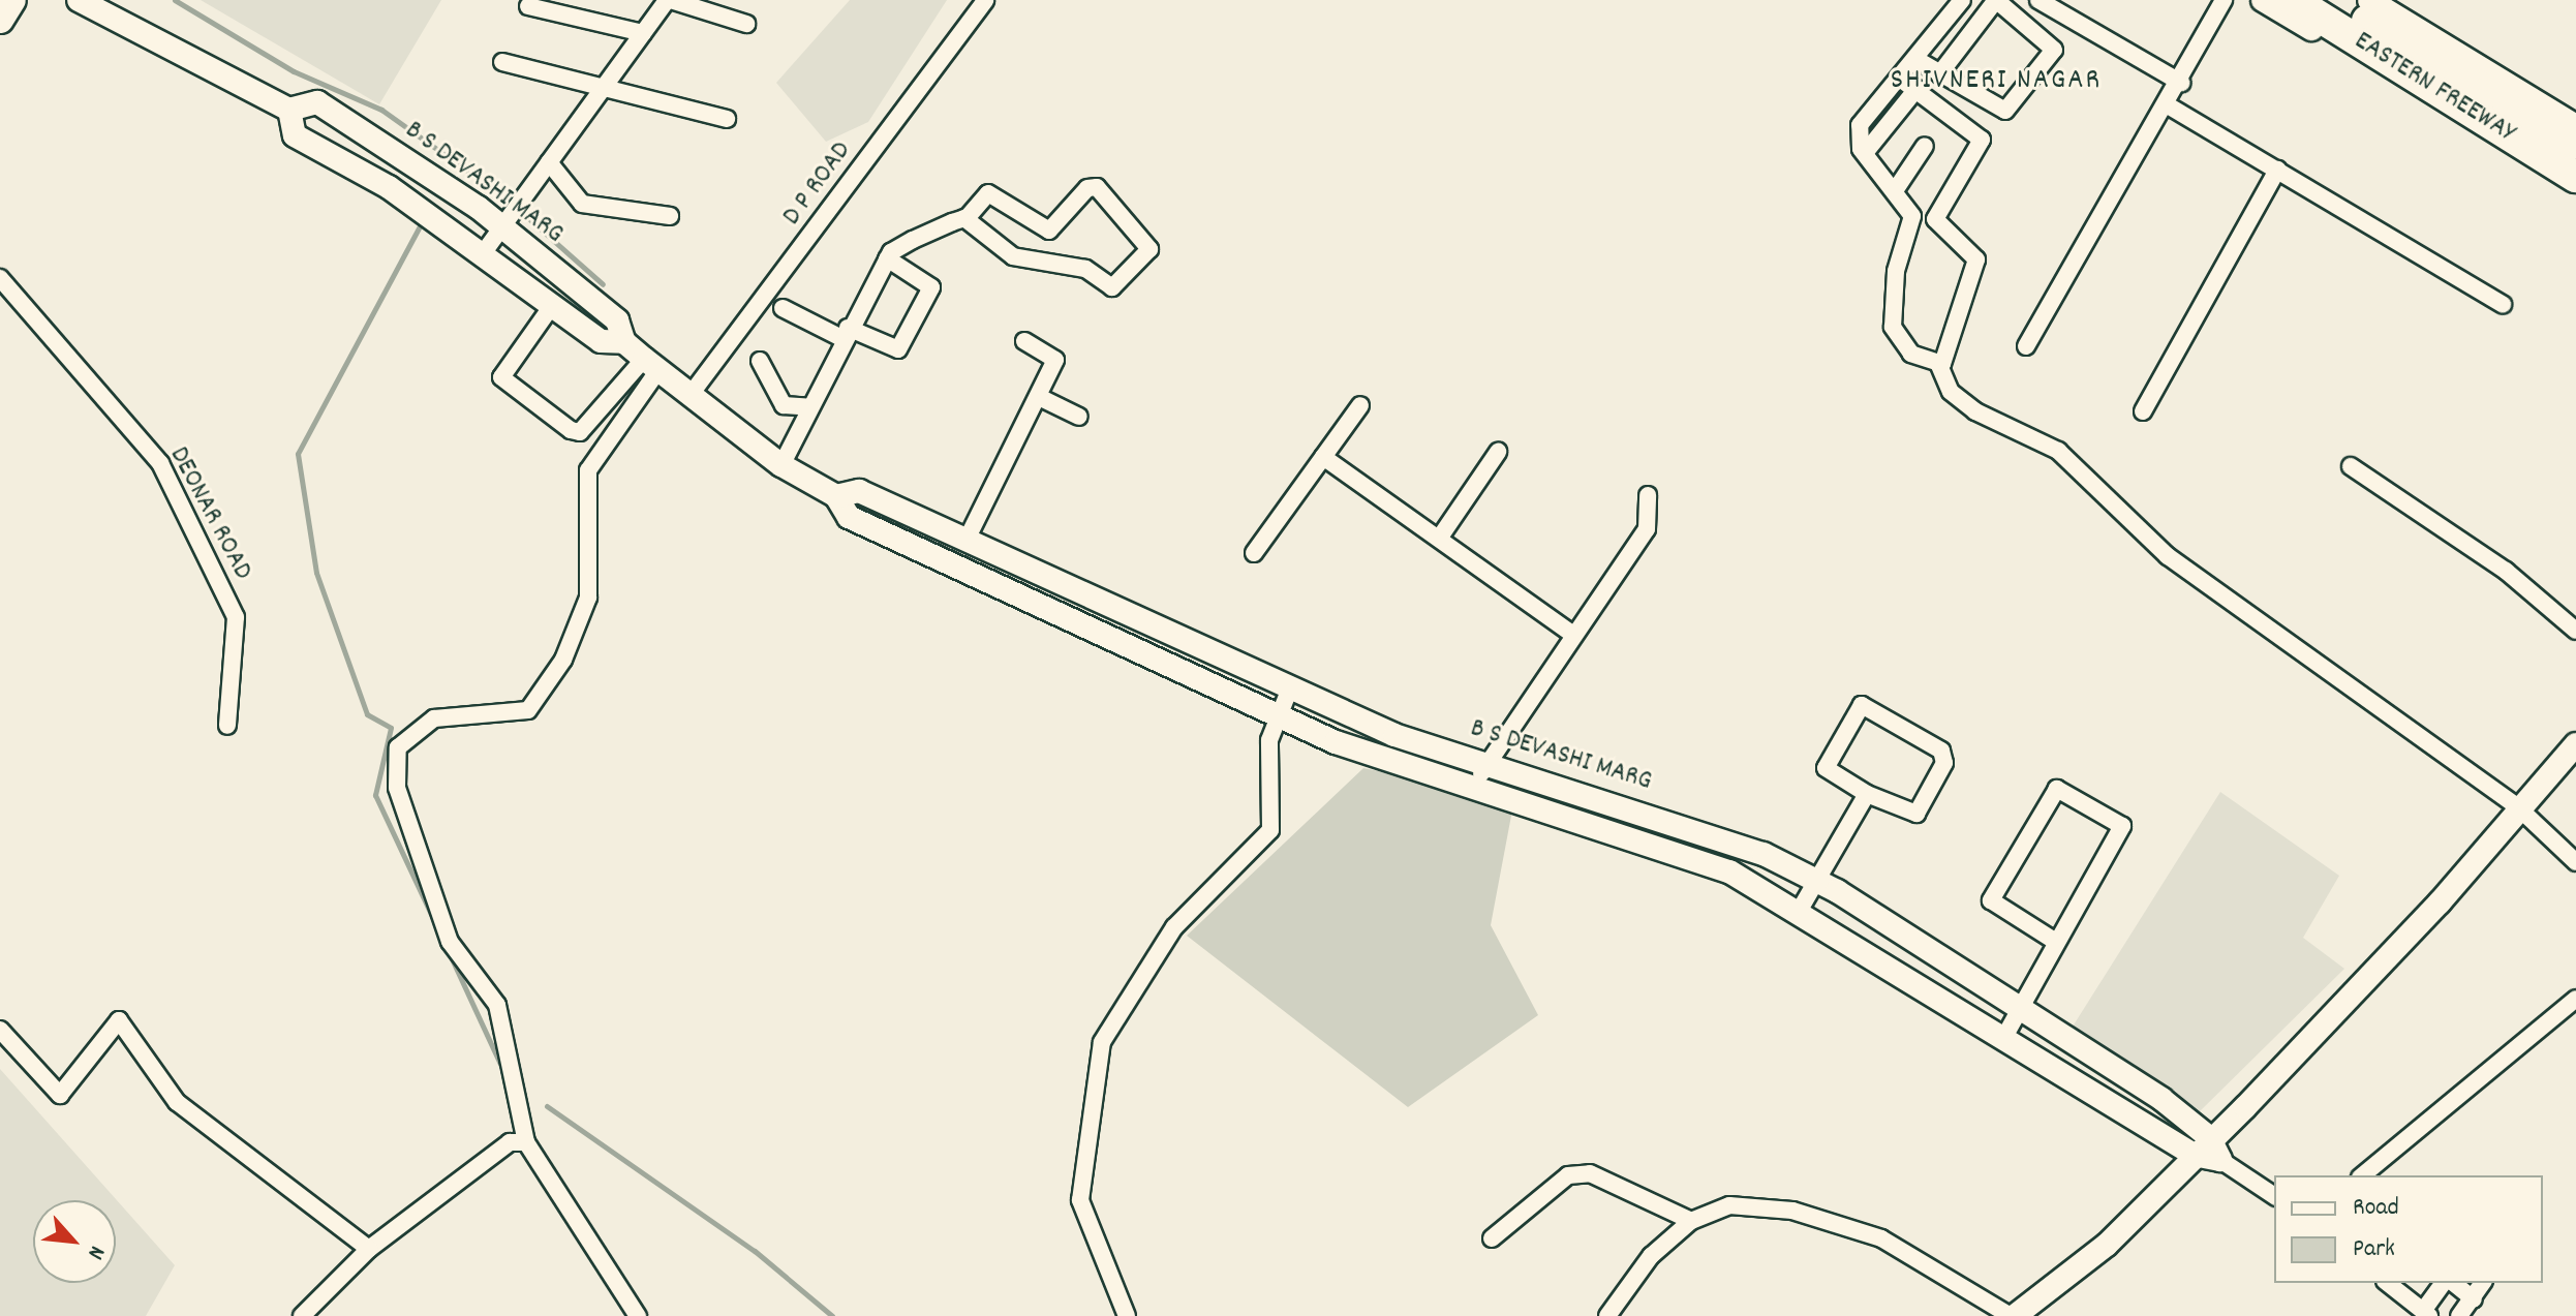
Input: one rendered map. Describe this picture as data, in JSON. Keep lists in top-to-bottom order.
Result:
{
  "streets": {
    "highway": ["EASTERN FREEWAY"],
    "main road": ["B S DEVASHI MARG"],
    "street": ["D P ROAD", "DEONAR ROAD"]
  },
  "crossings": [
    ["B S DEVASHI MARG", "D P ROAD"]
  ],
  "districts": ["SHIVNERI NAGAR"],
  "legend": ["Road", "Park"],
  "north": "bottom right"
}
